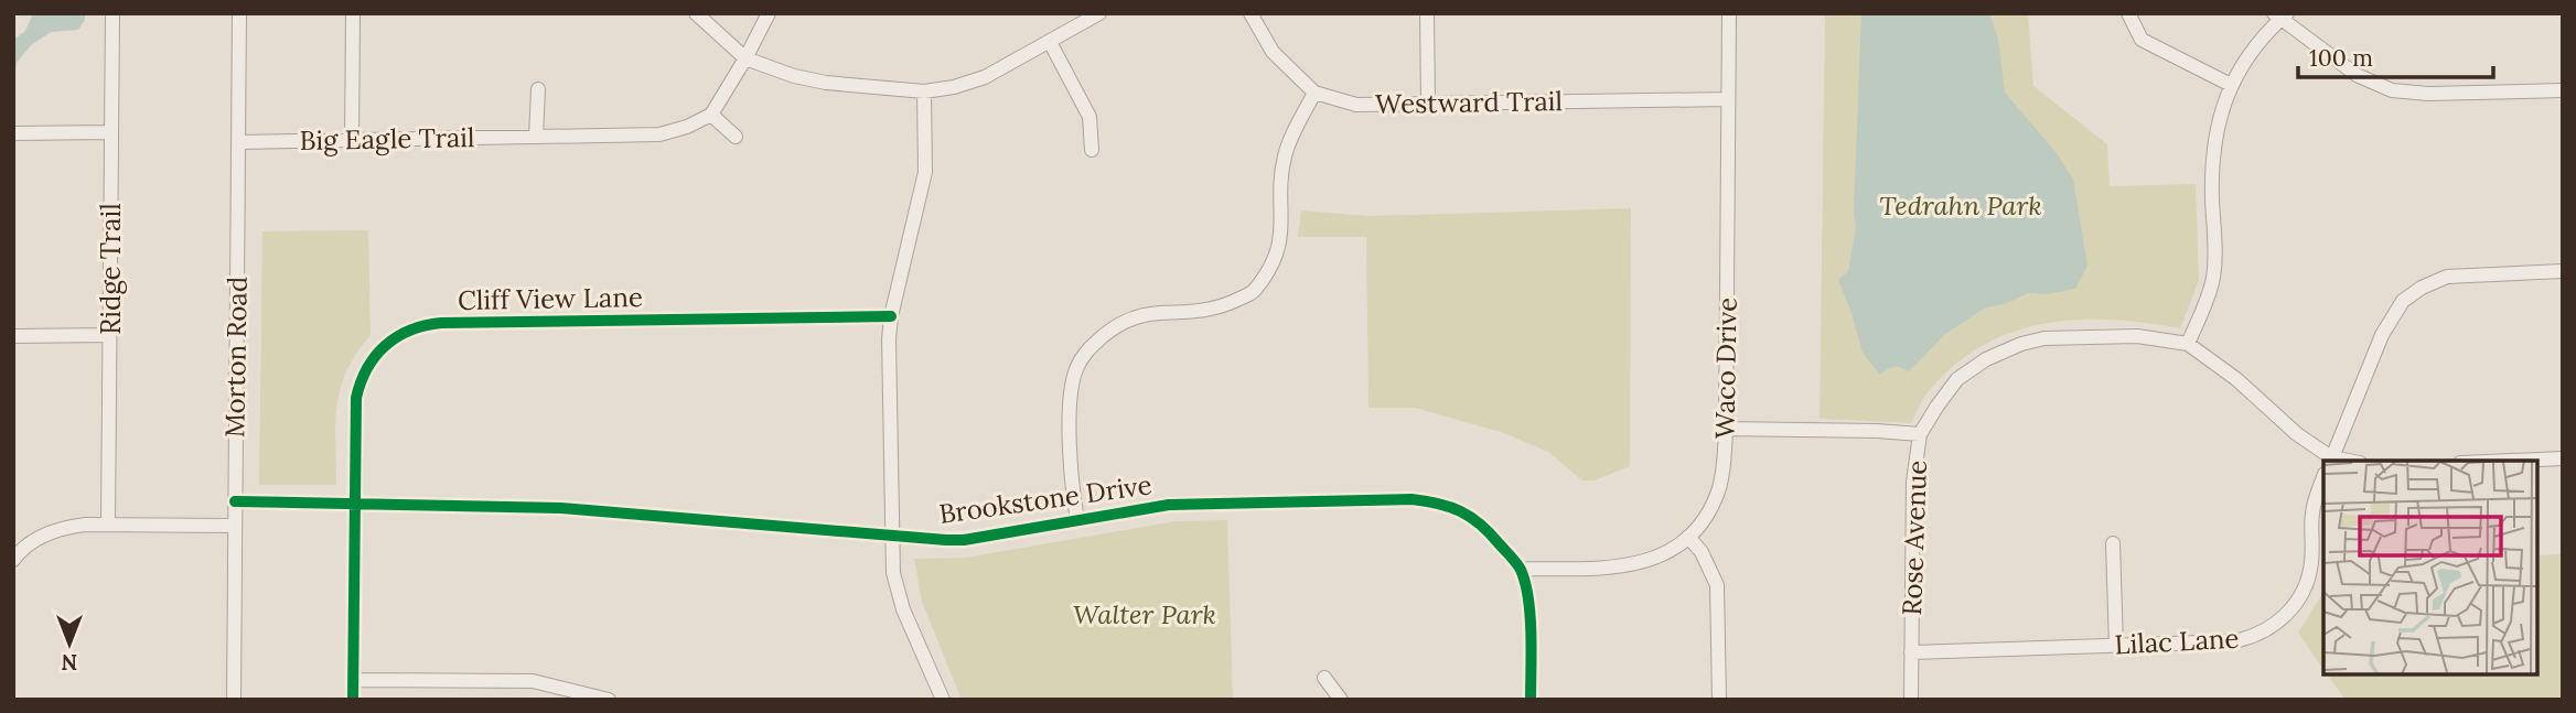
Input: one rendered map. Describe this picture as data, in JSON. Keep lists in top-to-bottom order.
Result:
{
  "streets": {
    "street": [
      "Westward Trail",
      "Big Eagle Trail",
      "Ridge Trail",
      "Cliff View Lane",
      "Morton Road",
      "Waco Drive",
      "Brookstone Drive",
      "Rose Avenue",
      "Lilac Lane"
    ]
  },
  "crossings": [
    ["Westward Trail", "Waco Drive"],
    ["Big Eagle Trail", "Morton Road"],
    ["Cliff View Lane", "Brookstone Drive"],
    ["Morton Road", "Brookstone Drive"],
    ["Waco Drive", "Brookstone Drive"],
    ["Rose Avenue", "Lilac Lane"]
  ],
  "parks": ["Tedrahn Park", "Walter Park"],
  "scale_bar": "100 m",
  "north": "bottom"
}
